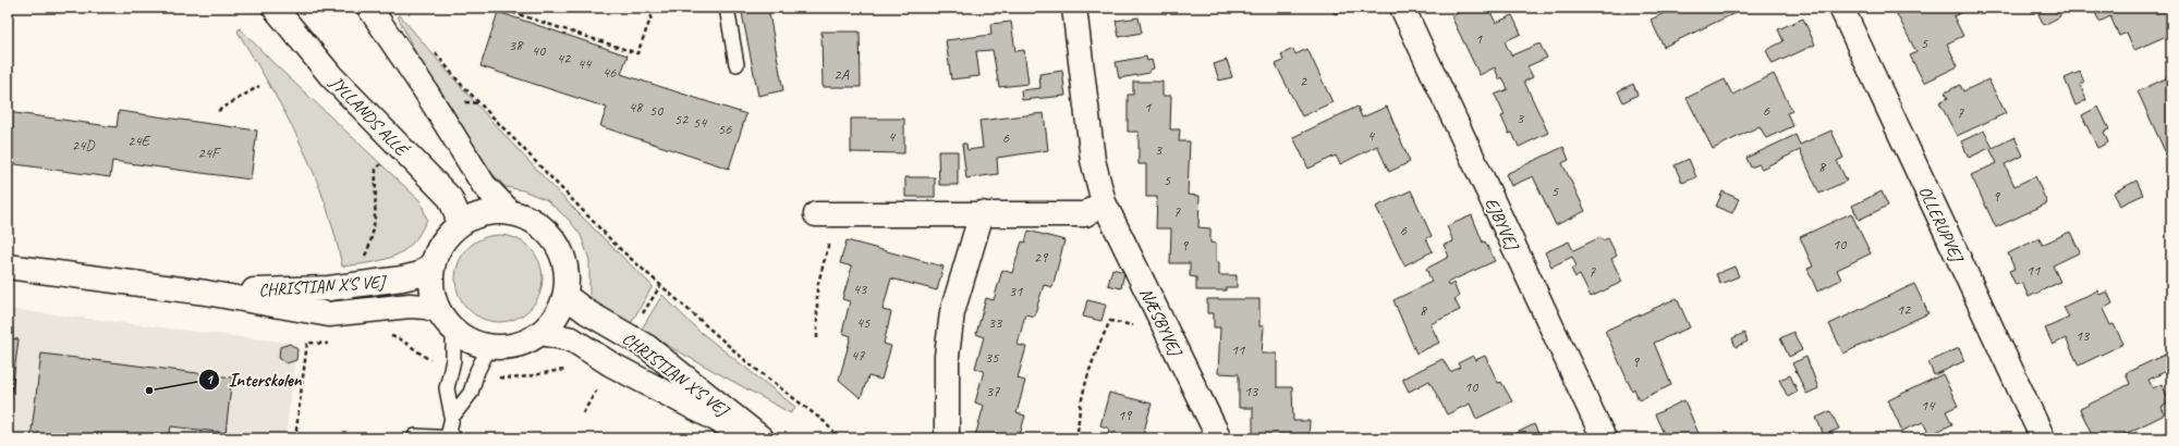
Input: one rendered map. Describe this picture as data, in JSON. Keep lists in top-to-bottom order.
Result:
{
  "streets": {
    "street": [
      "JYLLANDS ALLÉ",
      "EJBYVEJ",
      "OLLERUPVEJ",
      "CHRISTIAN X'S VEJ",
      "NÆSBYVEJ"
    ]
  },
  "crossings": [
    ["JYLLANDS ALLÉ", "CHRISTIAN X'S VEJ"]
  ],
  "places": ["Interskolen"],
  "house_numbers": [
    "1",
    "5",
    "38",
    "40",
    "42",
    "44",
    "46",
    "2A",
    "2",
    "48",
    "1",
    "50",
    "6",
    "7",
    "3",
    "52",
    "54",
    "56",
    "4",
    "4",
    "6",
    "24E",
    "24D",
    "3",
    "24F",
    "8",
    "5",
    "5",
    "9",
    "7",
    "6",
    "10",
    "9",
    "29",
    "11",
    "7",
    "43",
    "31",
    "12",
    "8",
    "45",
    "33",
    "13",
    "11",
    "47",
    "35",
    "9",
    "10",
    "37",
    "13",
    "14",
    "19"
  ]
}
